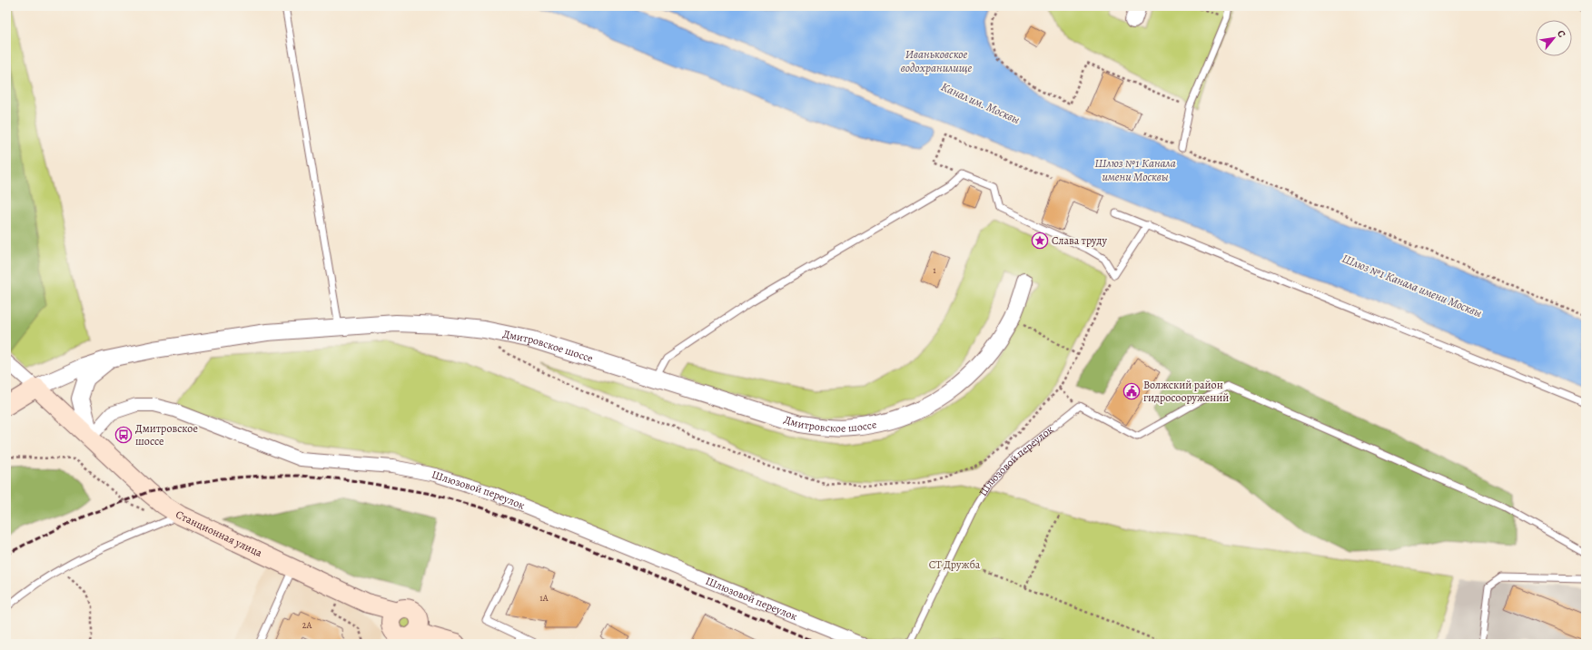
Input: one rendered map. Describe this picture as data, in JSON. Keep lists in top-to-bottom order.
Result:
{
  "streets": {
    "main road": ["Дмитровское шоссе", "Станционная улица"],
    "street": ["Шлюзовой переулок"]
  },
  "crossings": [
    ["Дмитровское шоссе", "Станционная улица"],
    ["Шлюзовой переулок", "Станционная улица"]
  ],
  "water": ["Иваньковское водохранилище", "Канал им. Москвы", "Шлюз №1 Канала имени Москвы"],
  "parks": ["СТ Дружба"],
  "places": {
    "place": ["Слава труду"],
    "public building": ["Волжский район гидросооружений"],
    "bus stop": ["Дмитровское шоссе"]
  },
  "house_numbers": ["1", "1А", "2А"],
  "north": "top right"
}
